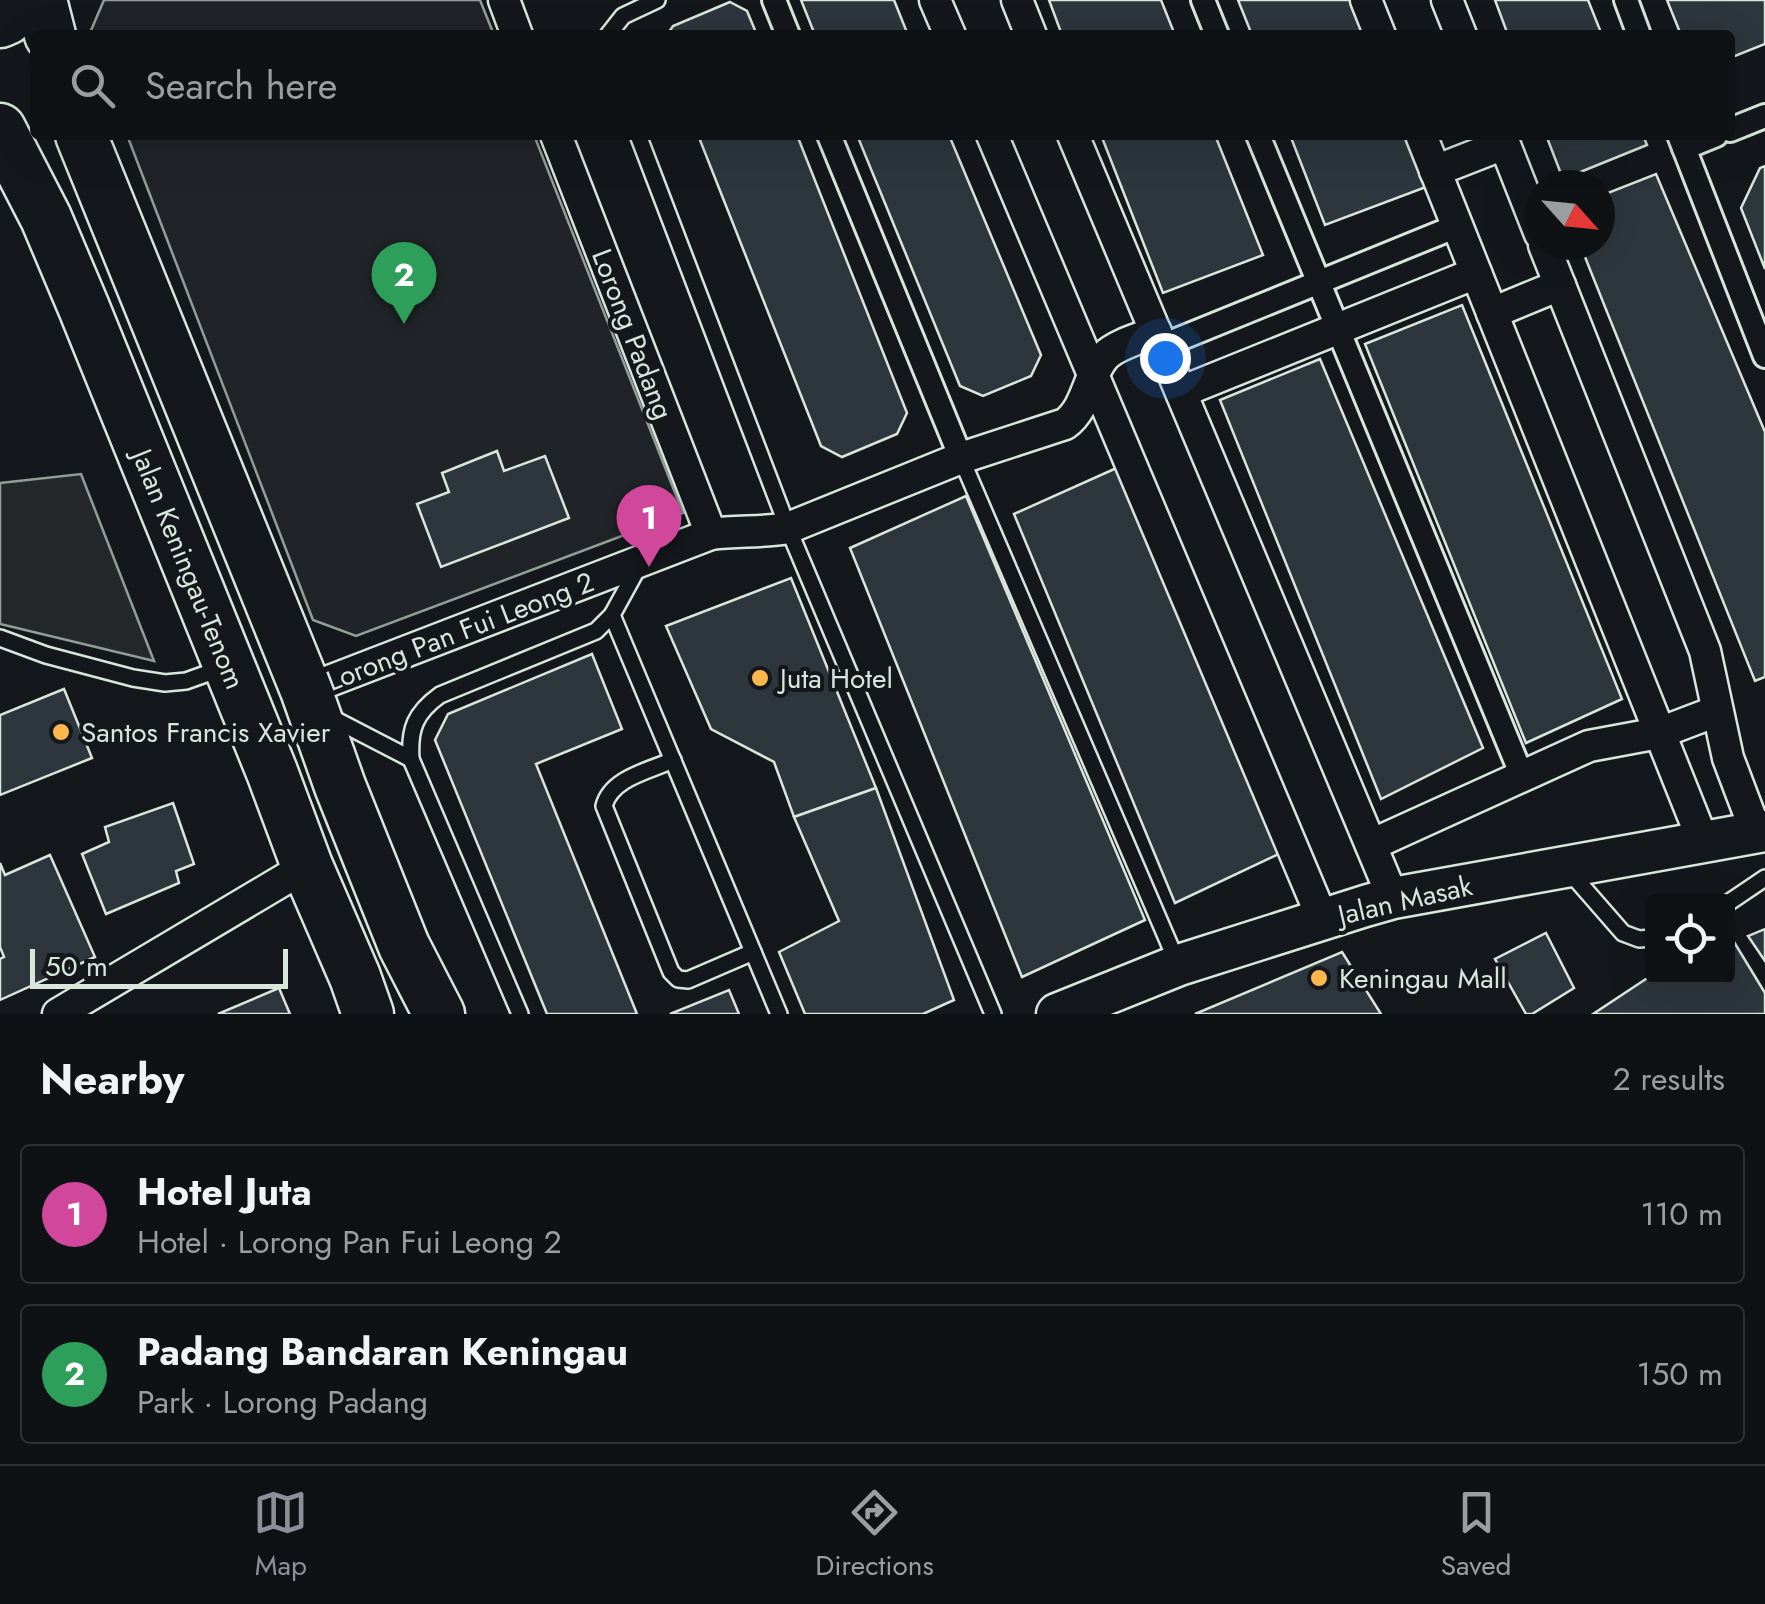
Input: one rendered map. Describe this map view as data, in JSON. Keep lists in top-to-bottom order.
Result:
{
  "streets": {
    "main road": ["Jalan Keningau-Tenom"],
    "street": ["Lorong Padang", "Lorong Pan Fui Leong 2", "Jalan Masak"]
  },
  "places": ["Juta Hotel", "Santos Francis Xavier", "Keningau Mall"],
  "scale_bar": "50 m",
  "north": "bottom right",
  "page": {
    "search": "Search here",
    "pins": ["2", "1"],
    "scale": "50 m",
    "heading": ["Nearby", "2 results"],
    "list": [
      {
        "mark": "1",
        "name": "Hotel Juta",
        "note": "Hotel · Lorong Pan Fui Leong 2",
        "value": "110 m"
      },
      {
        "mark": "2",
        "name": "Padang Bandaran Keningau",
        "note": "Park · Lorong Padang",
        "value": "150 m"
      }
    ],
    "nav": ["Map", "Directions", "Saved"]
  }
}
